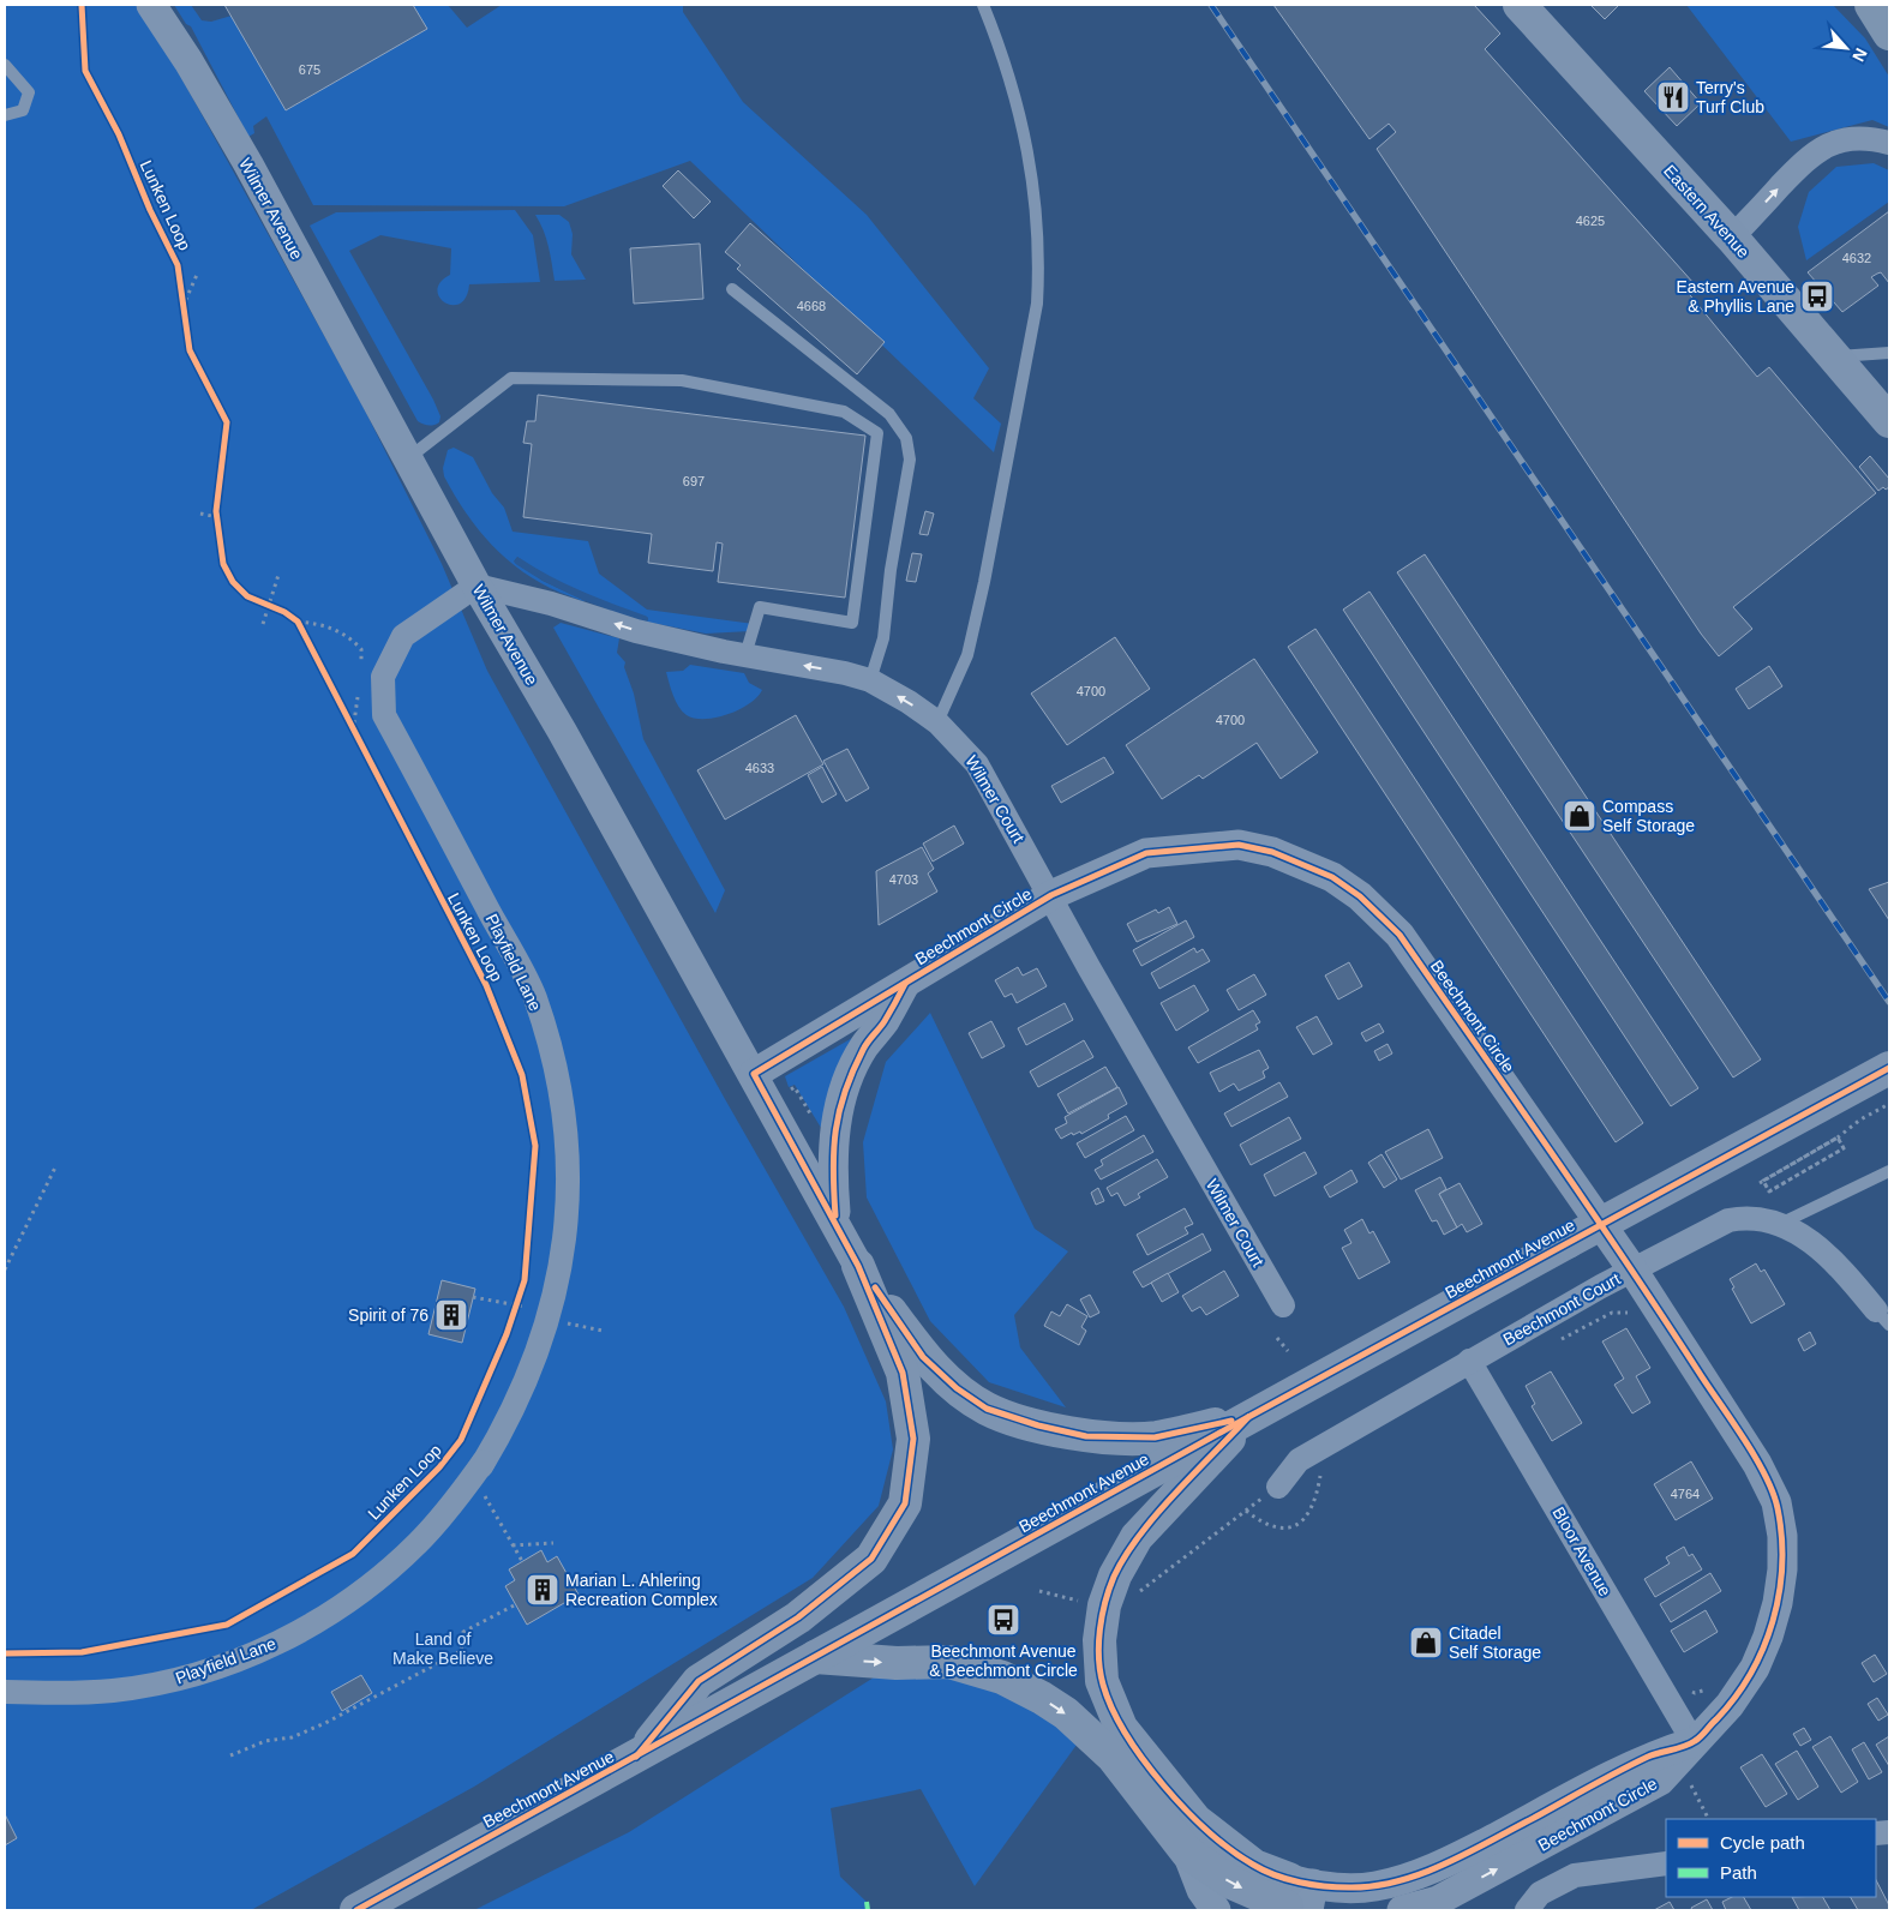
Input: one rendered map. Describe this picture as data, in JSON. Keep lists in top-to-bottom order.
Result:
{
  "streets": {
    "main road": ["Eastern Avenue", "Beechmont Avenue"],
    "street": [
      "Wilmer Avenue",
      "Wilmer Court",
      "Beechmont Circle",
      "Playfield Lane",
      "Beechmont Court",
      "Bloor Avenue"
    ],
    "cycle path": ["Lunken Loop"]
  },
  "crossings": [
    ["Wilmer Avenue", "Wilmer Court"],
    ["Wilmer Avenue", "Beechmont Circle"],
    ["Wilmer Avenue", "Playfield Lane"],
    ["Wilmer Court", "Beechmont Circle"],
    ["Wilmer Court", "Playfield Lane"],
    ["Beechmont Circle", "Beechmont Court"],
    ["Beechmont Circle", "Bloor Avenue"],
    ["Beechmont Court", "Bloor Avenue"]
  ],
  "one_way": ["Wilmer Court"],
  "parks": ["Land of Make Believe"],
  "places": {
    "restaurant": ["Terry's Turf Club"],
    "bus stop": ["Eastern Avenue & Phyllis Lane", "Beechmont Avenue & Beechmont Circle"],
    "shop": ["Compass Self Storage", "Citadel Self Storage"],
    "building": ["Spirit of 76", "Marian L. Ahlering Recreation Complex"]
  },
  "house_numbers": [
    "675",
    "4625",
    "4632",
    "4668",
    "697",
    "4700",
    "4700",
    "4633",
    "4703",
    "4764"
  ],
  "legend": ["Cycle path", "Path"],
  "north": "bottom right"
}
